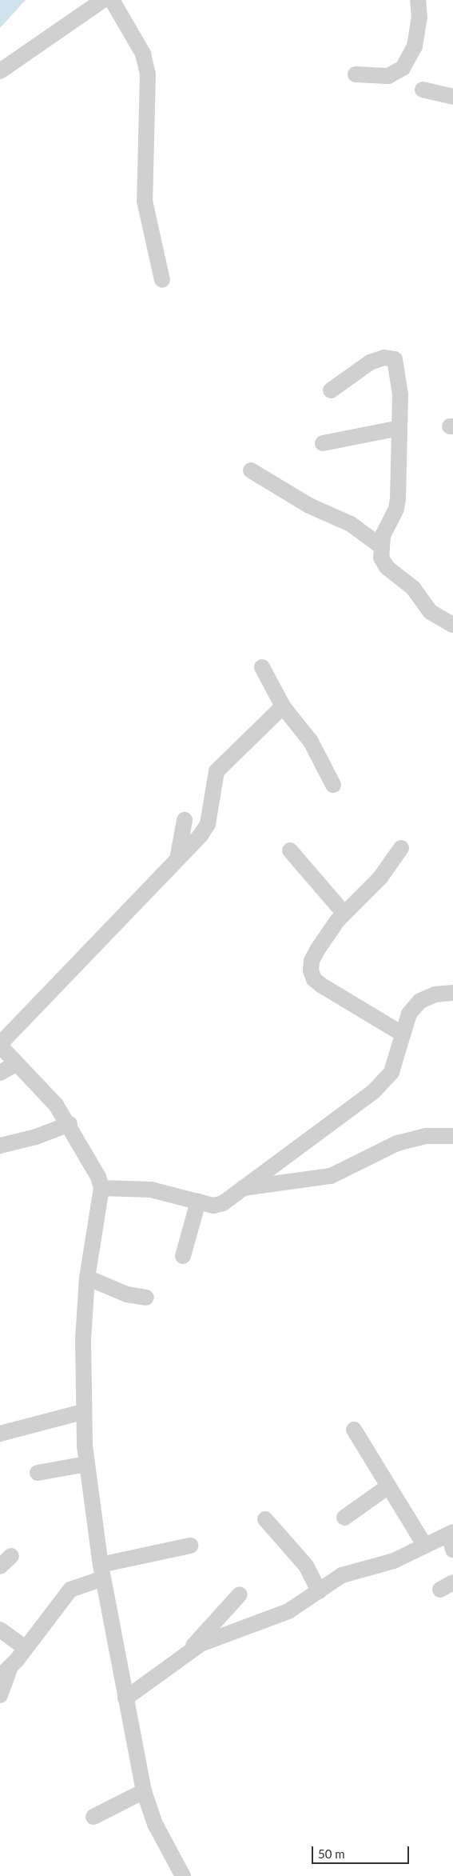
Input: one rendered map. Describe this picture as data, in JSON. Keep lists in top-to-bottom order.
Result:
{
  "scale_bar": "50 m"
}
